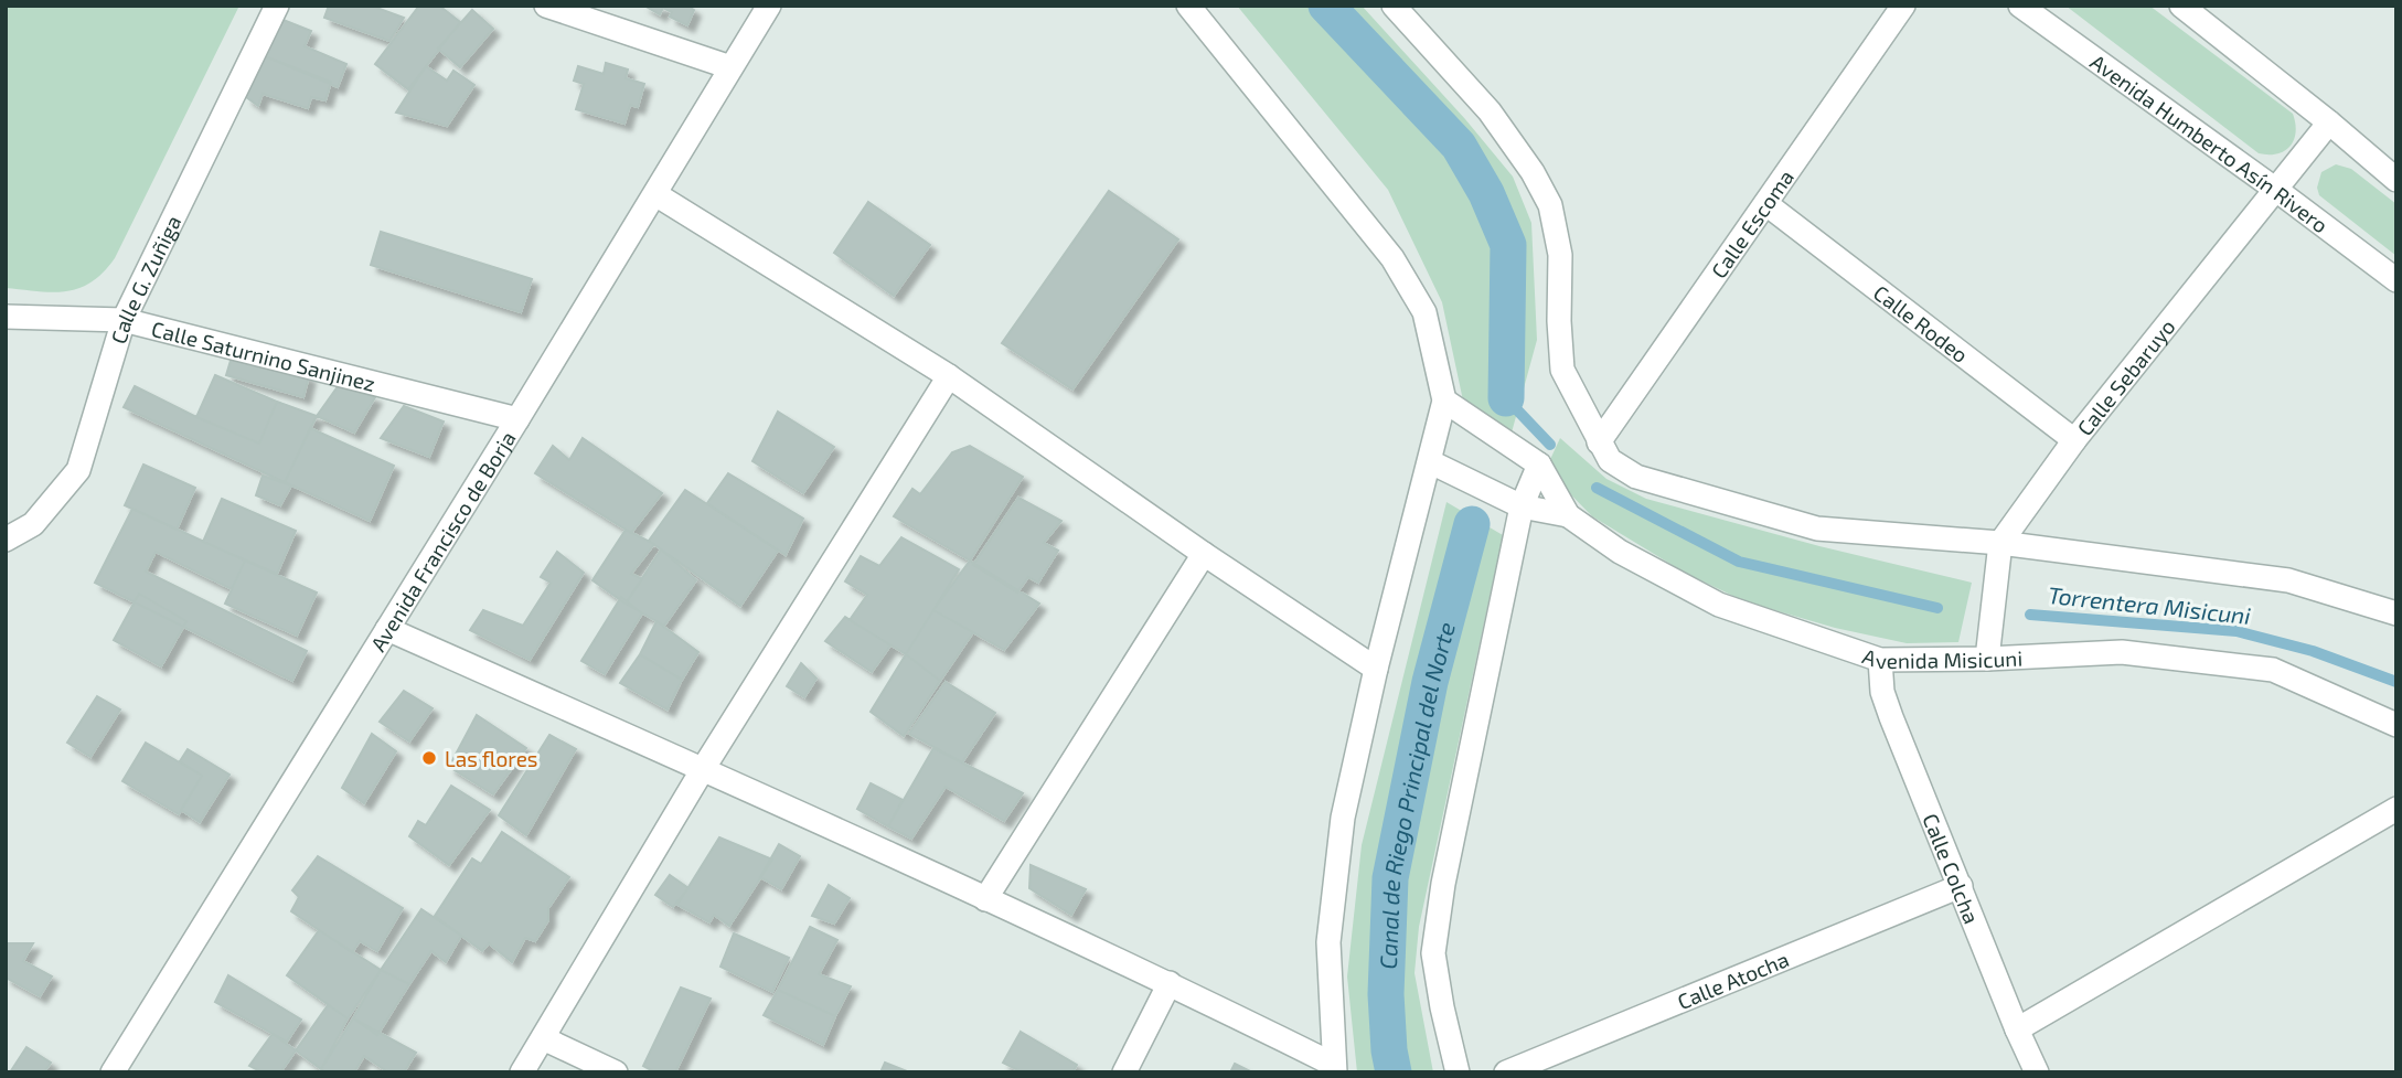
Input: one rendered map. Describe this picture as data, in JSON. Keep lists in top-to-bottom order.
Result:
{
  "streets": {
    "street": [
      "Avenida Humberto Asín Rivero",
      "Calle Escoma",
      "Calle G. Zuñiga",
      "Calle Rodeo",
      "Calle Saturnino Sanjinez",
      "Calle Sebaruyo",
      "Avenida Francisco de Borja",
      "Avenida Misicuni",
      "Calle Colcha",
      "Calle Atocha"
    ]
  },
  "crossings": [
    ["Avenida Humberto Asín Rivero", "Calle Sebaruyo"],
    ["Calle Escoma", "Calle Rodeo"],
    ["Calle G. Zuñiga", "Calle Saturnino Sanjinez"],
    ["Calle Rodeo", "Calle Sebaruyo"],
    ["Calle Saturnino Sanjinez", "Avenida Francisco de Borja"],
    ["Calle Sebaruyo", "Avenida Misicuni"],
    ["Avenida Misicuni", "Calle Colcha"],
    ["Calle Colcha", "Calle Atocha"]
  ],
  "water": ["Torrentera Misicuni", "Canal de Riego Principal del Norte"],
  "places": ["Las flores"]
}
